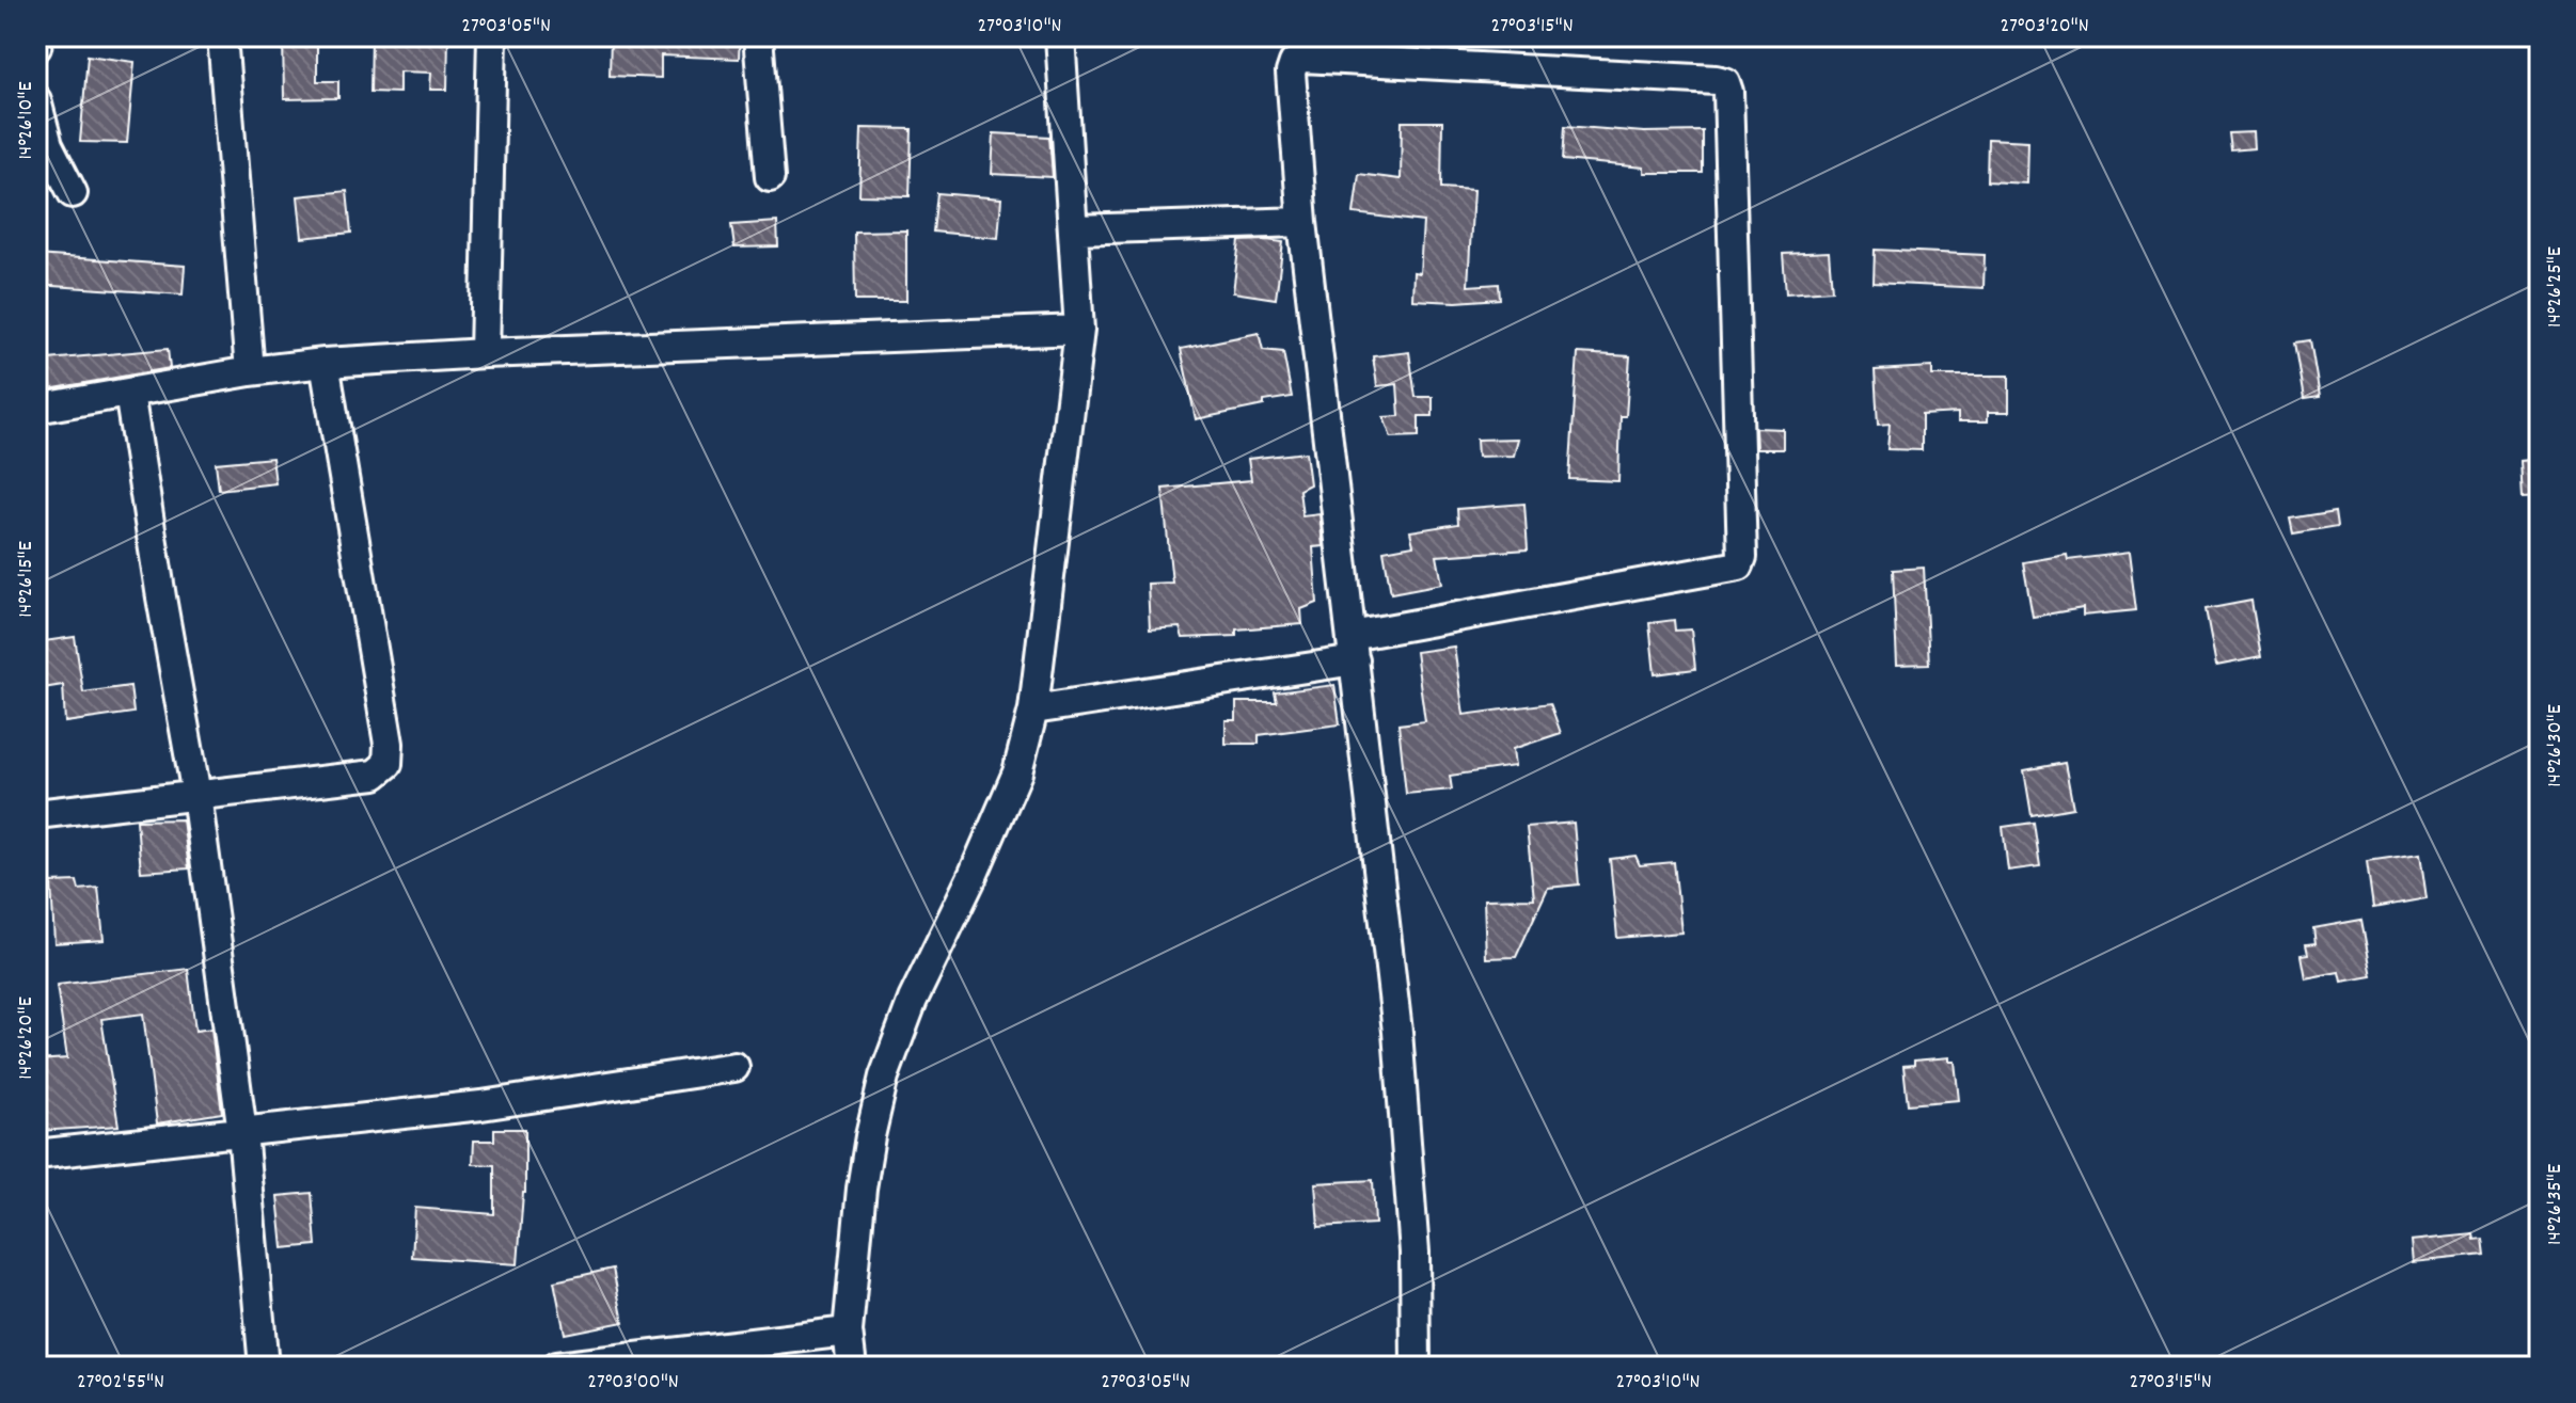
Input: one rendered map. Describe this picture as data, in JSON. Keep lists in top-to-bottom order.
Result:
{
  "coordinates": [
    "27°03'05\"N",
    "27°03'10\"N",
    "27°03'15\"N",
    "27°03'20\"N",
    "14°26'10\"E",
    "14°26'25\"E",
    "14°26'15\"E",
    "14°26'30\"E",
    "14°26'20\"E",
    "14°26'35\"E",
    "27°02'55\"N",
    "27°03'00\"N"
  ]
}
